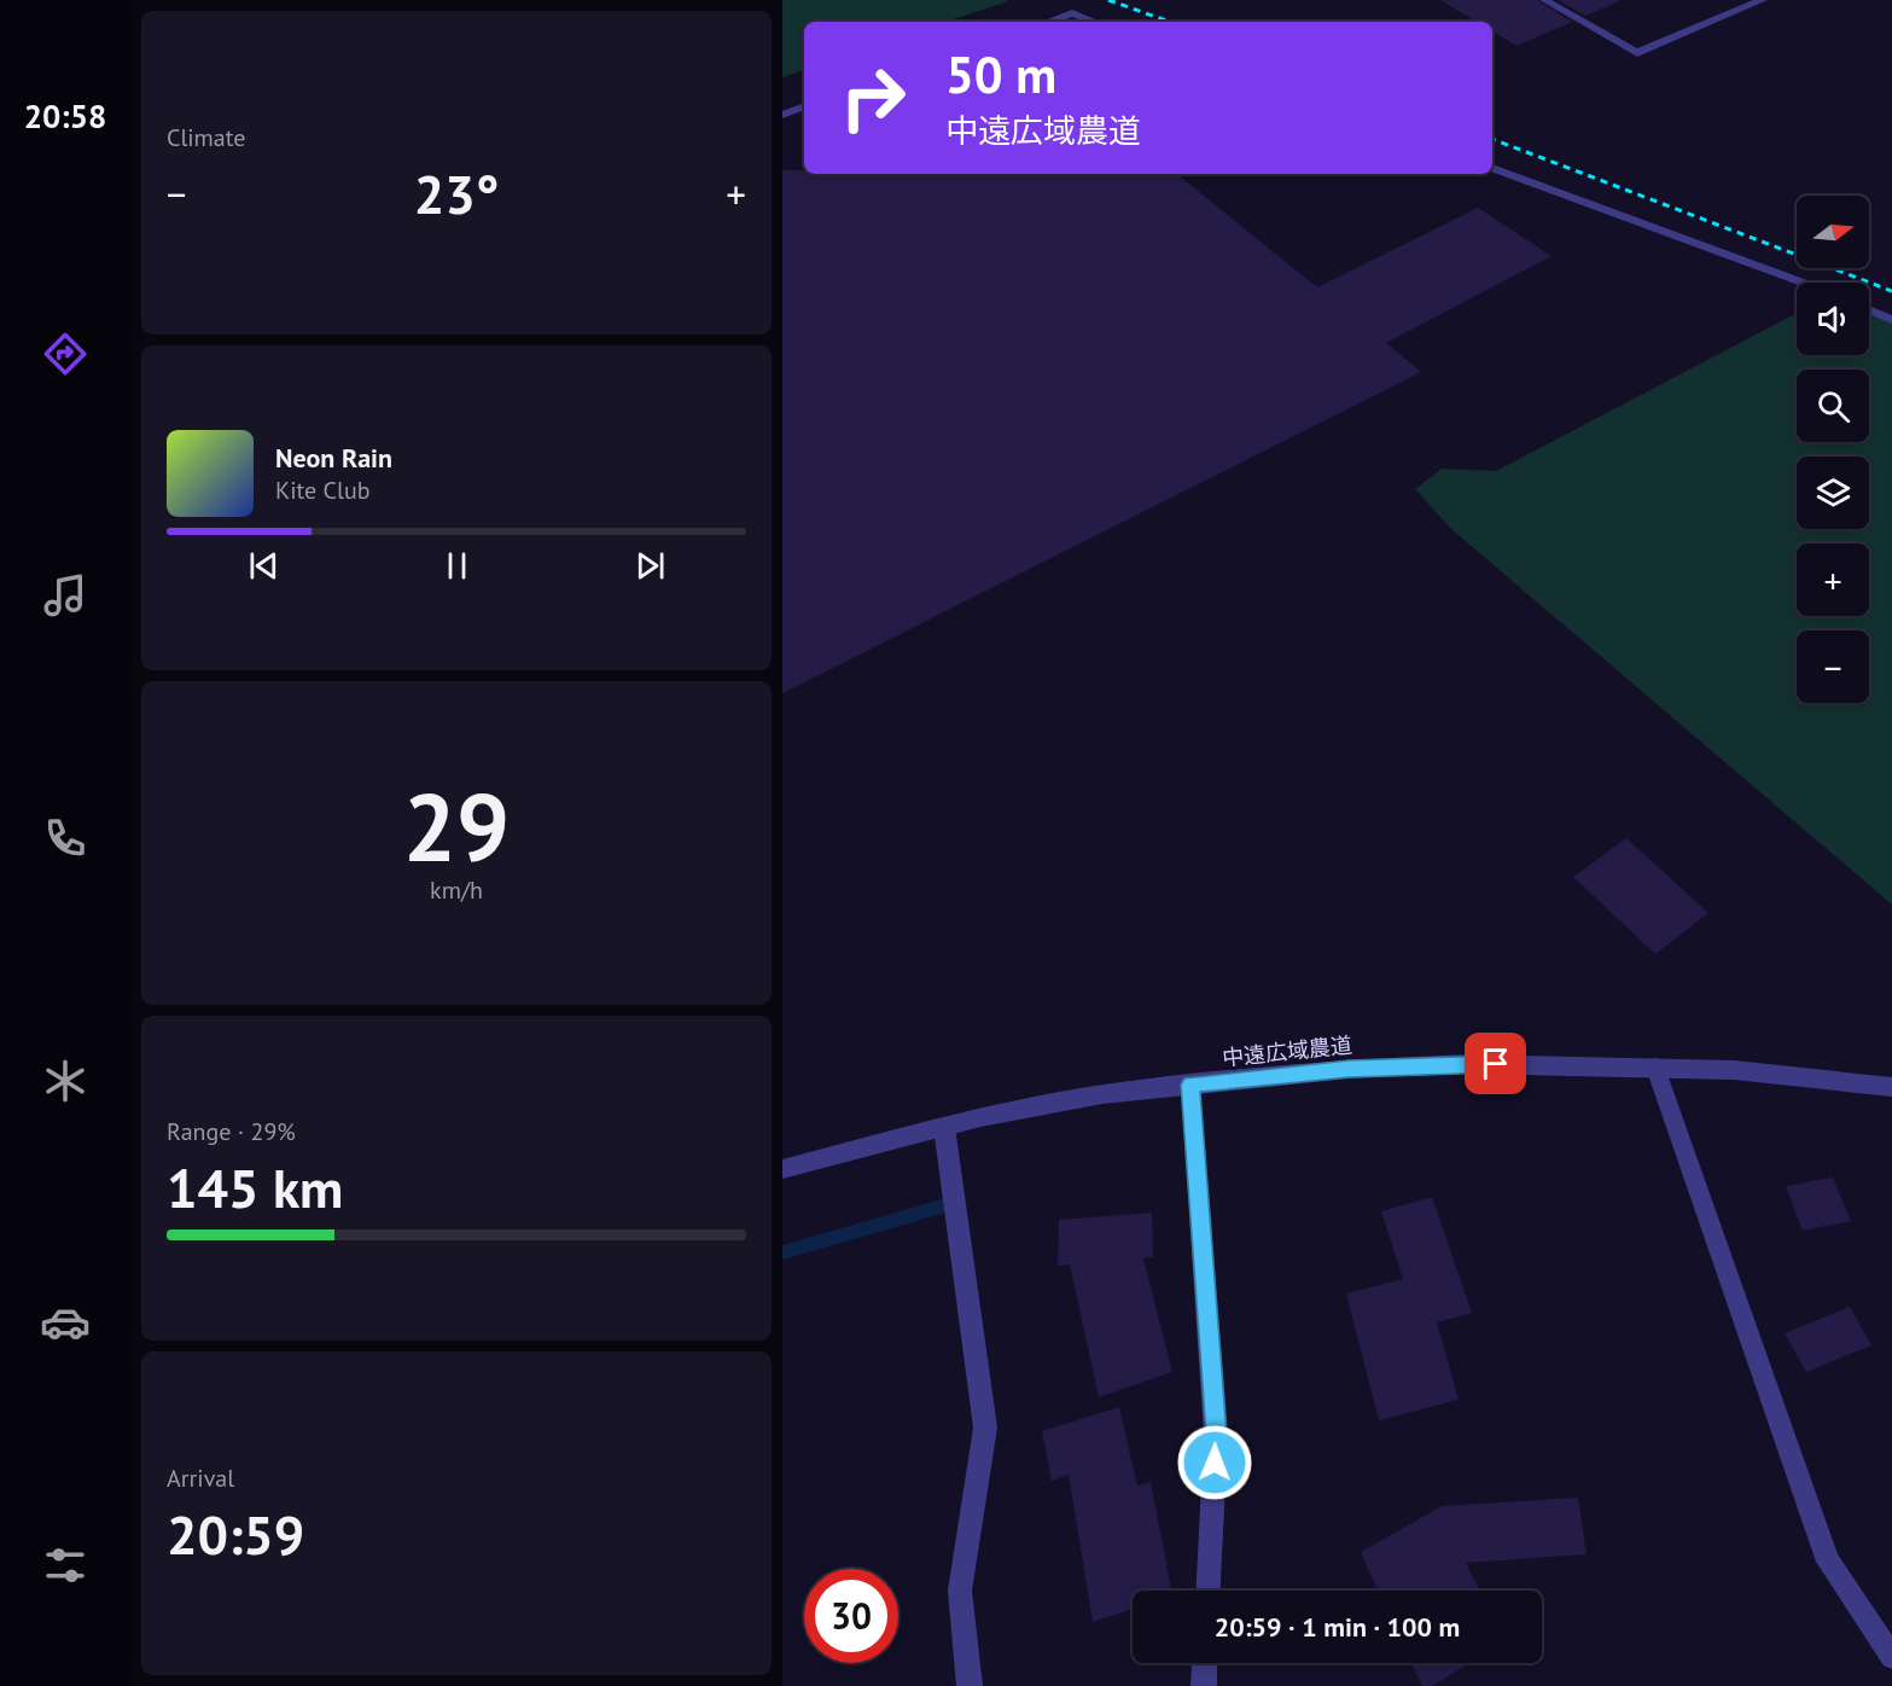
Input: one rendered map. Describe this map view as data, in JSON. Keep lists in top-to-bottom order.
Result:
{
  "streets": {
    "street": ["中遠広域農道"]
  },
  "north": "right",
  "page": {
    "tabs": "20:58",
    "tile": [
      "Climate",
      ["29", "km/h"],
      ["Range · 29%", "145 km"],
      ["Arrival", "20:59"]
    ],
    "turn": ["50 m", "中遠広域農道"],
    "heat": ["−", "23°", "+"],
    "map_buttons": ["+", "−"],
    "song": ["Neon Rain", "Kite Club"],
    "limit": "30",
    "trip": "20:59 · 1 min · 100 m"
  }
}
